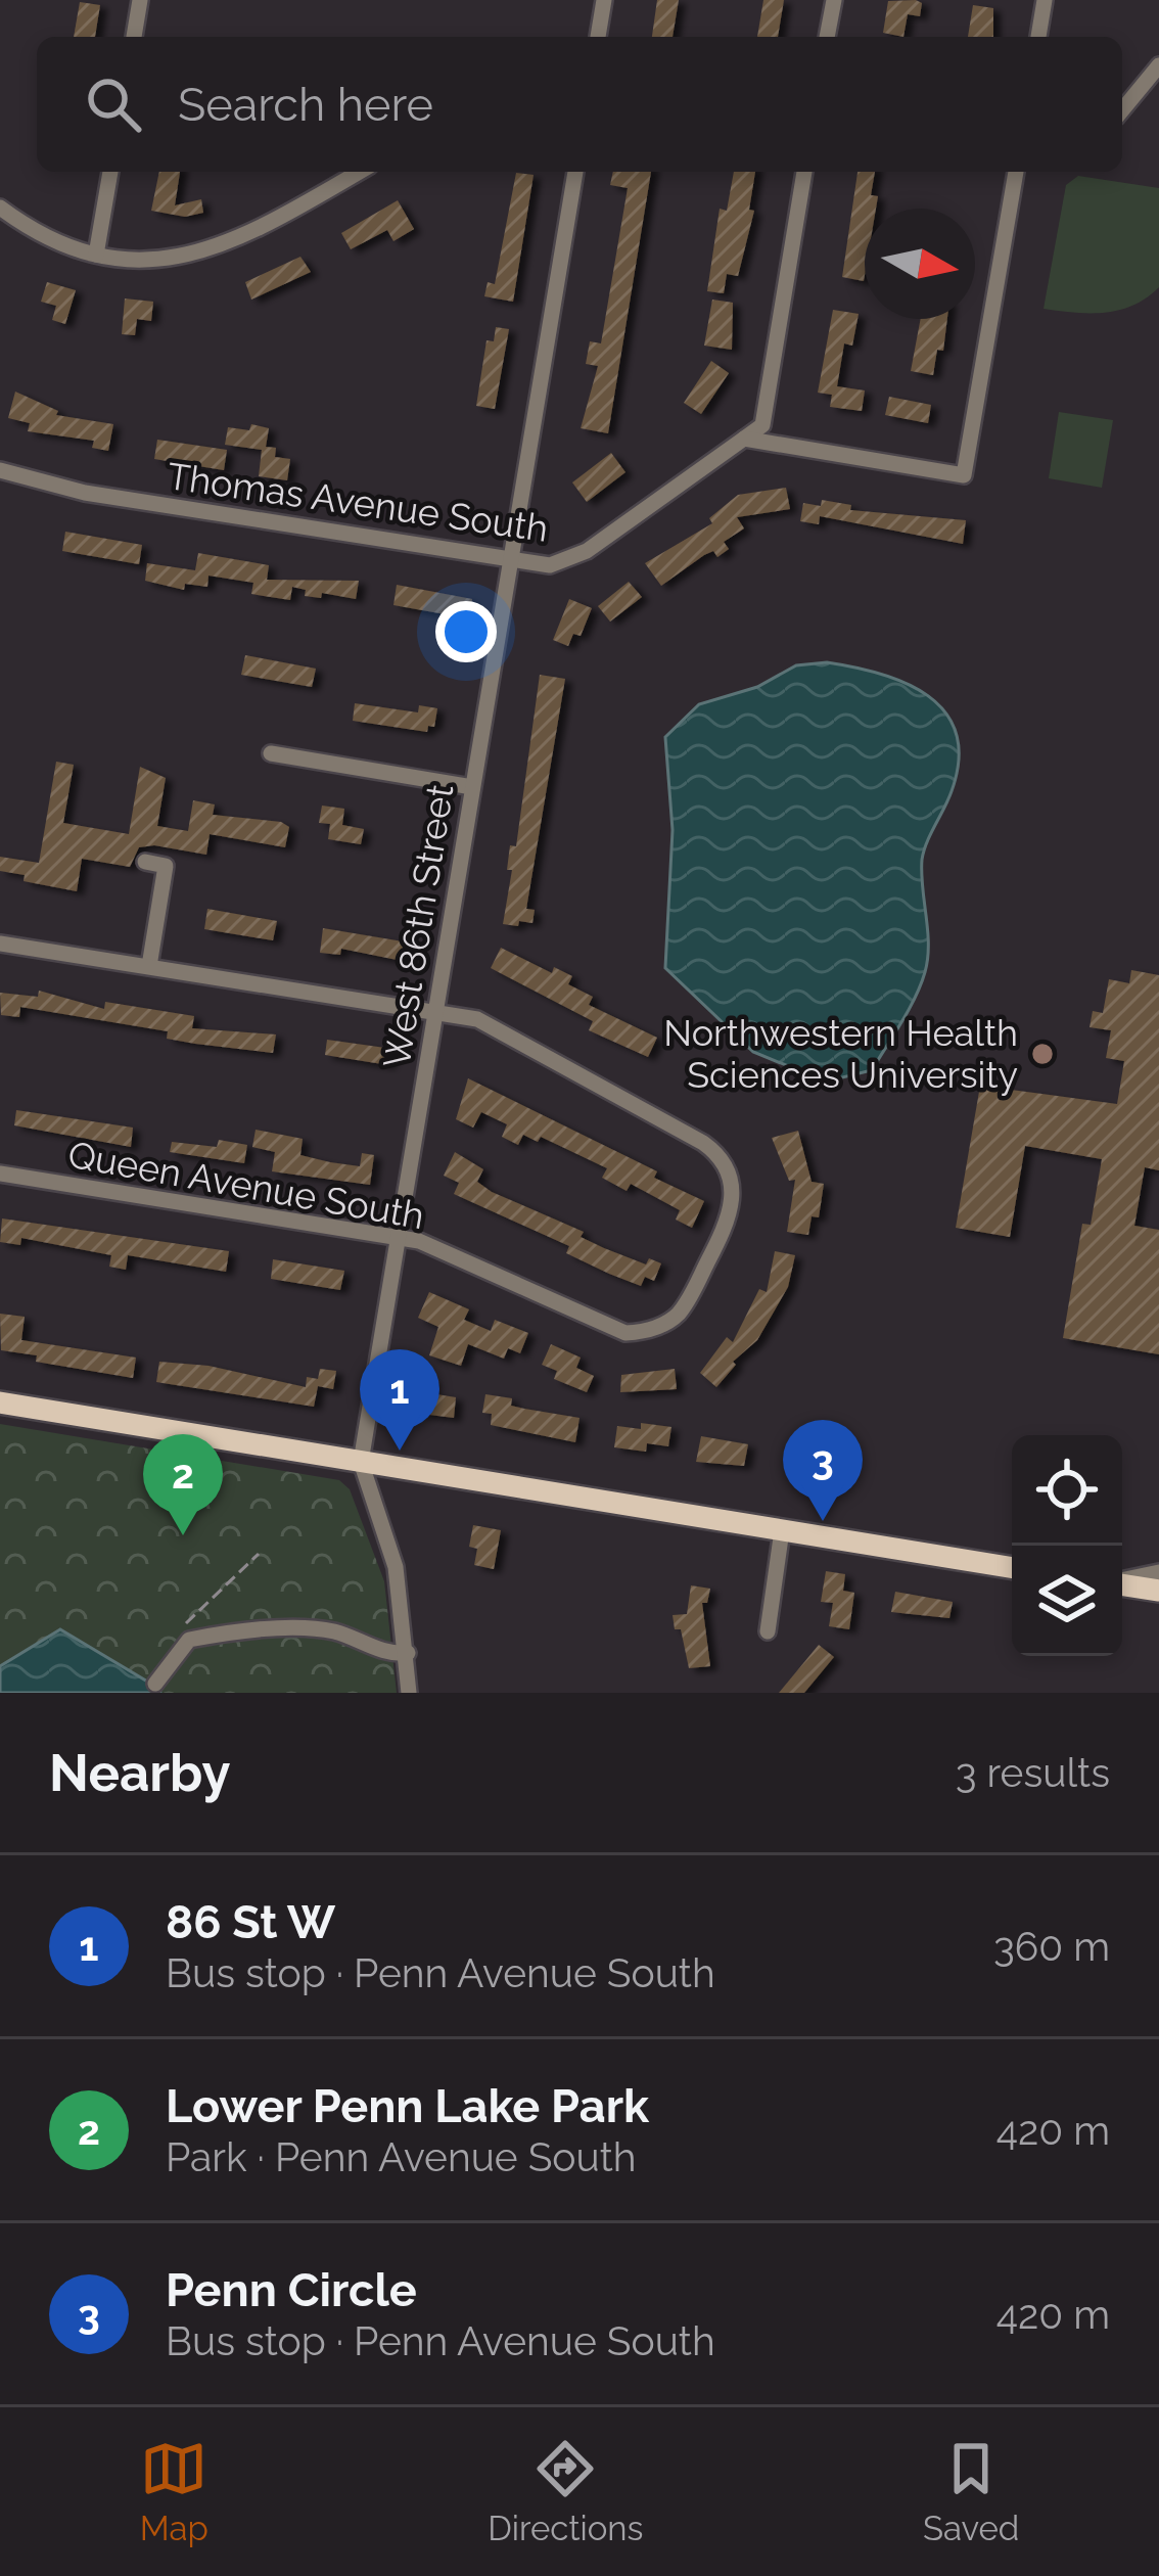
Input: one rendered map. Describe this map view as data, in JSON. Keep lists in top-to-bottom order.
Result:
{
  "streets": {
    "street": ["Thomas Avenue South", "West 86th Street", "Queen Avenue South"]
  },
  "crossings": [
    ["Thomas Avenue South", "West 86th Street"],
    ["West 86th Street", "Queen Avenue South"]
  ],
  "places": ["Northwestern Health Sciences University"],
  "north": "right",
  "page": {
    "search": "Search here",
    "pins": ["1", "3", "2"],
    "heading": ["Nearby", "3 results"],
    "list": [
      {
        "mark": "1",
        "name": "86 St W",
        "note": "Bus stop · Penn Avenue South",
        "value": "360 m"
      },
      {
        "mark": "2",
        "name": "Lower Penn Lake Park",
        "note": "Park · Penn Avenue South",
        "value": "420 m"
      },
      {
        "mark": "3",
        "name": "Penn Circle",
        "note": "Bus stop · Penn Avenue South",
        "value": "420 m"
      }
    ],
    "nav": ["Map", "Directions", "Saved"]
  }
}
